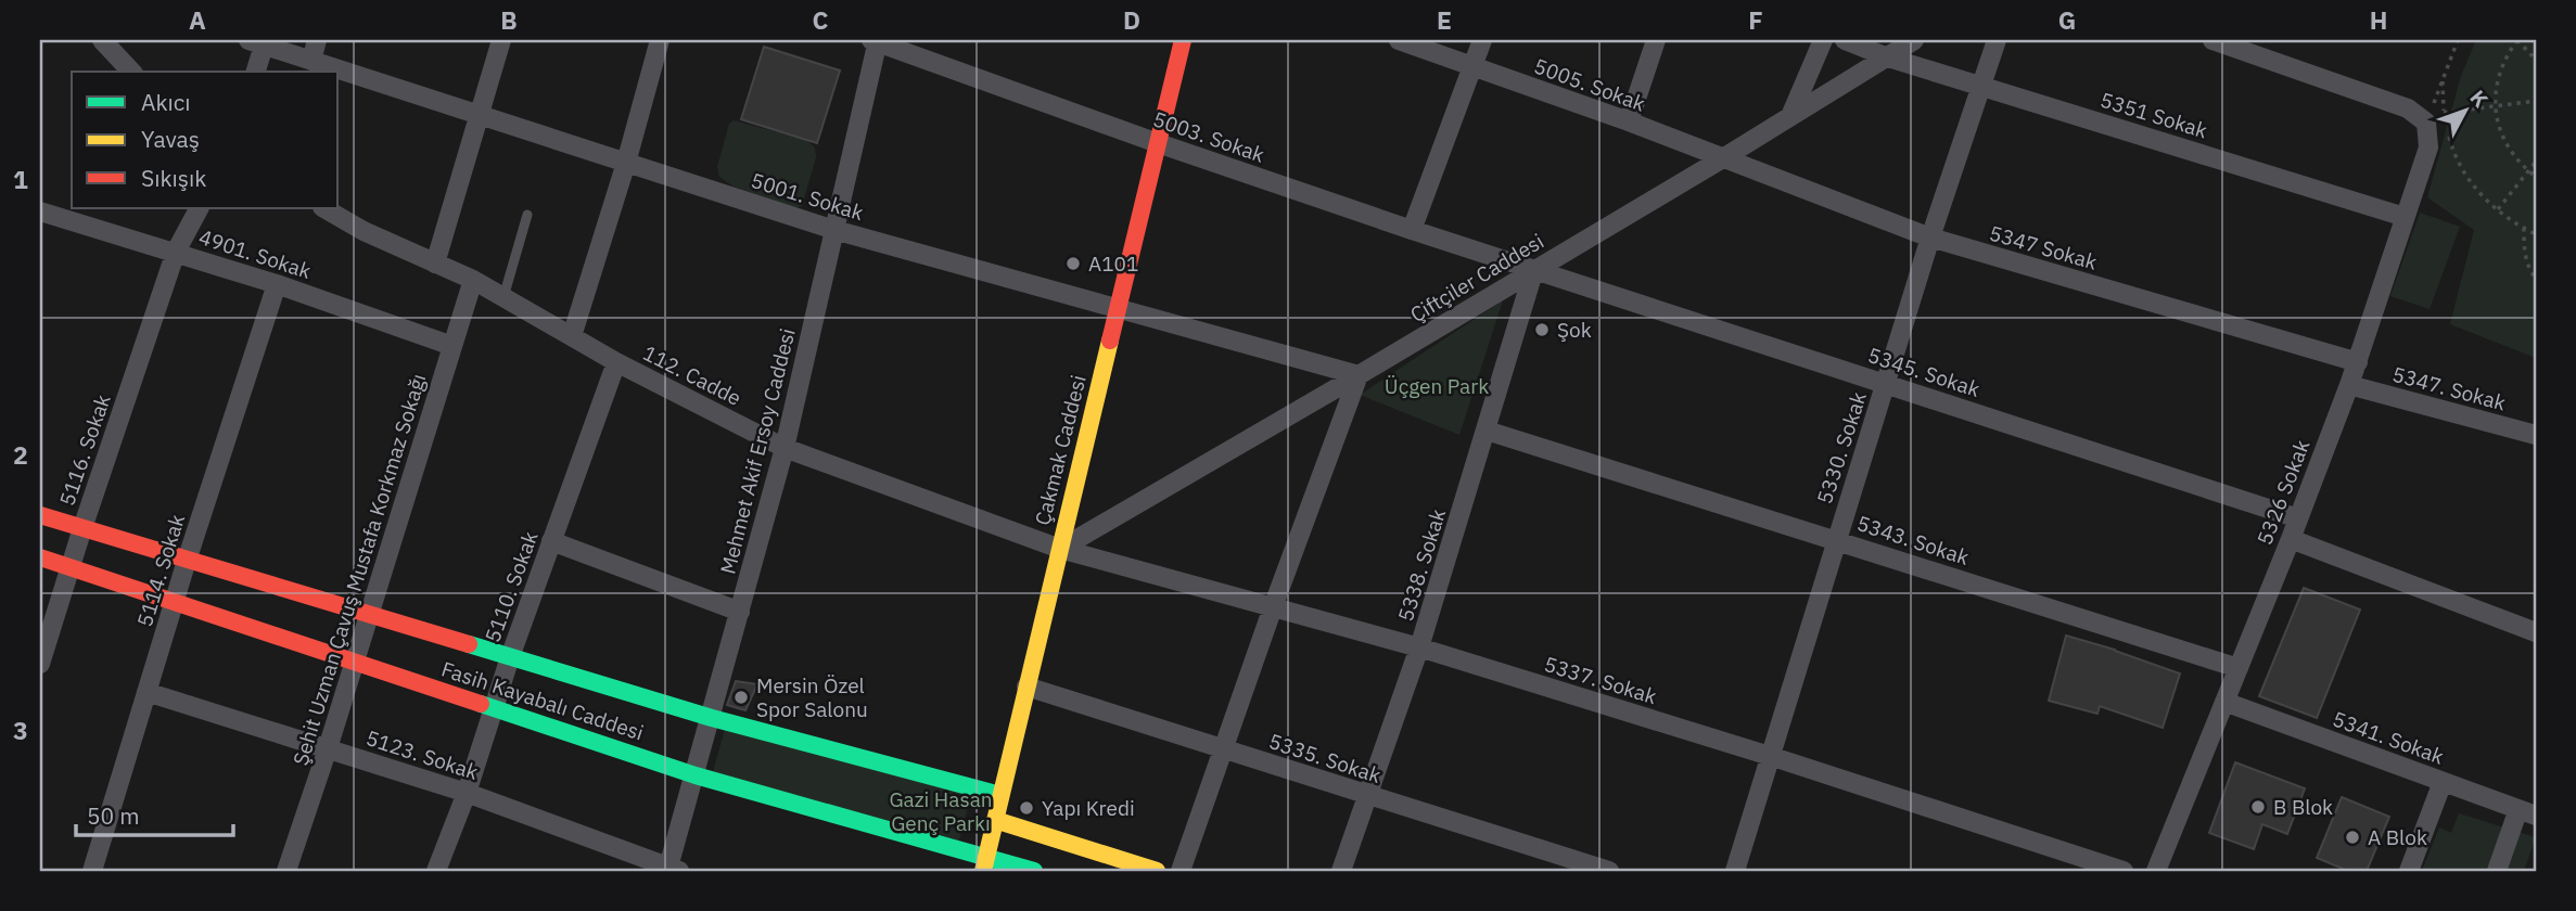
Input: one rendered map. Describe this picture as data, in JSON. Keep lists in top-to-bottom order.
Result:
{
  "streets": {
    "street": [
      "5005. Sokak",
      "5351 Sokak",
      "5003. Sokak",
      "5001. Sokak",
      "5347 Sokak",
      "4901. Sokak",
      "Çiftçiler Caddesi",
      "5345. Sokak",
      "112. Cadde",
      "5347. Sokak",
      "5330. Sokak",
      "5116. Sokak",
      "Çakmak Caddesi",
      "Mehmet Akif Ersoy Caddesi",
      "5326 Sokak",
      "5343. Sokak",
      "5338. Sokak",
      "Şehit Uzman Çavuş Mustafa Korkmaz Sokağı",
      "5114. Sokak",
      "5110. Sokak",
      "5337. Sokak",
      "Fasih Kayabalı Caddesi",
      "5341. Sokak",
      "5123. Sokak",
      "5335. Sokak"
    ]
  },
  "crossings": [
    ["5005. Sokak", "5347 Sokak"],
    ["5005. Sokak", "Çiftçiler Caddesi"],
    ["5351 Sokak", "Çiftçiler Caddesi"],
    ["5351 Sokak", "5330. Sokak"],
    ["5351 Sokak", "5326 Sokak"],
    ["5003. Sokak", "Çiftçiler Caddesi"],
    ["5003. Sokak", "5345. Sokak"],
    ["5003. Sokak", "Çakmak Caddesi"],
    ["5003. Sokak", "Mehmet Akif Ersoy Caddesi"],
    ["5003. Sokak", "5338. Sokak"],
    ["5001. Sokak", "Çiftçiler Caddesi"],
    ["5001. Sokak", "Çakmak Caddesi"],
    ["5001. Sokak", "Mehmet Akif Ersoy Caddesi"],
    ["5347 Sokak", "Çiftçiler Caddesi"],
    ["5347 Sokak", "5330. Sokak"],
    ["5347 Sokak", "5326 Sokak"],
    ["4901. Sokak", "5116. Sokak"],
    ["4901. Sokak", "Şehit Uzman Çavuş Mustafa Korkmaz Sokağı"],
    ["4901. Sokak", "5114. Sokak"],
    ["Çiftçiler Caddesi", "5345. Sokak"],
    ["Çiftçiler Caddesi", "112. Cadde"],
    ["Çiftçiler Caddesi", "Çakmak Caddesi"],
    ["Çiftçiler Caddesi", "5338. Sokak"],
    ["Çiftçiler Caddesi", "5337. Sokak"],
    ["5345. Sokak", "5330. Sokak"],
    ["5345. Sokak", "5326 Sokak"],
    ["5345. Sokak", "5338. Sokak"],
    ["112. Cadde", "Çakmak Caddesi"],
    ["112. Cadde", "Mehmet Akif Ersoy Caddesi"],
    ["112. Cadde", "Şehit Uzman Çavuş Mustafa Korkmaz Sokağı"],
    ["112. Cadde", "5110. Sokak"],
    ["112. Cadde", "5337. Sokak"],
    ["5347. Sokak", "5326 Sokak"],
    ["5330. Sokak", "5343. Sokak"],
    ["5330. Sokak", "5337. Sokak"],
    ["5116. Sokak", "Fasih Kayabalı Caddesi"],
    ["Çakmak Caddesi", "5337. Sokak"],
    ["Çakmak Caddesi", "Fasih Kayabalı Caddesi"],
    ["Çakmak Caddesi", "5335. Sokak"],
    ["Mehmet Akif Ersoy Caddesi", "Fasih Kayabalı Caddesi"],
    ["Mehmet Akif Ersoy Caddesi", "5123. Sokak"],
    ["5326 Sokak", "5343. Sokak"],
    ["5326 Sokak", "5341. Sokak"],
    ["5343. Sokak", "5338. Sokak"],
    ["5338. Sokak", "5337. Sokak"],
    ["5338. Sokak", "5335. Sokak"],
    ["Şehit Uzman Çavuş Mustafa Korkmaz Sokağı", "Fasih Kayabalı Caddesi"],
    ["Şehit Uzman Çavuş Mustafa Korkmaz Sokağı", "5123. Sokak"],
    ["5114. Sokak", "Fasih Kayabalı Caddesi"],
    ["5114. Sokak", "5123. Sokak"],
    ["5110. Sokak", "Fasih Kayabalı Caddesi"],
    ["5110. Sokak", "5123. Sokak"]
  ],
  "parks": ["Üçgen Park", "Gazi Hasan Genç Parkı"],
  "places": [
    "A101",
    "Şok",
    "Mersin Özel Spor Salonu",
    "B Blok",
    "Yapı Kredi",
    "A Blok"
  ],
  "legend": ["Akıcı", "Yavaş", "Sıkışık"],
  "scale_bar": "50 m",
  "north": "top right",
  "grid": {
    "columns": [
      "A",
      "B",
      "C",
      "D",
      "E",
      "F",
      "G",
      "H"
    ],
    "rows": ["1", "2", "3"]
  }
}
